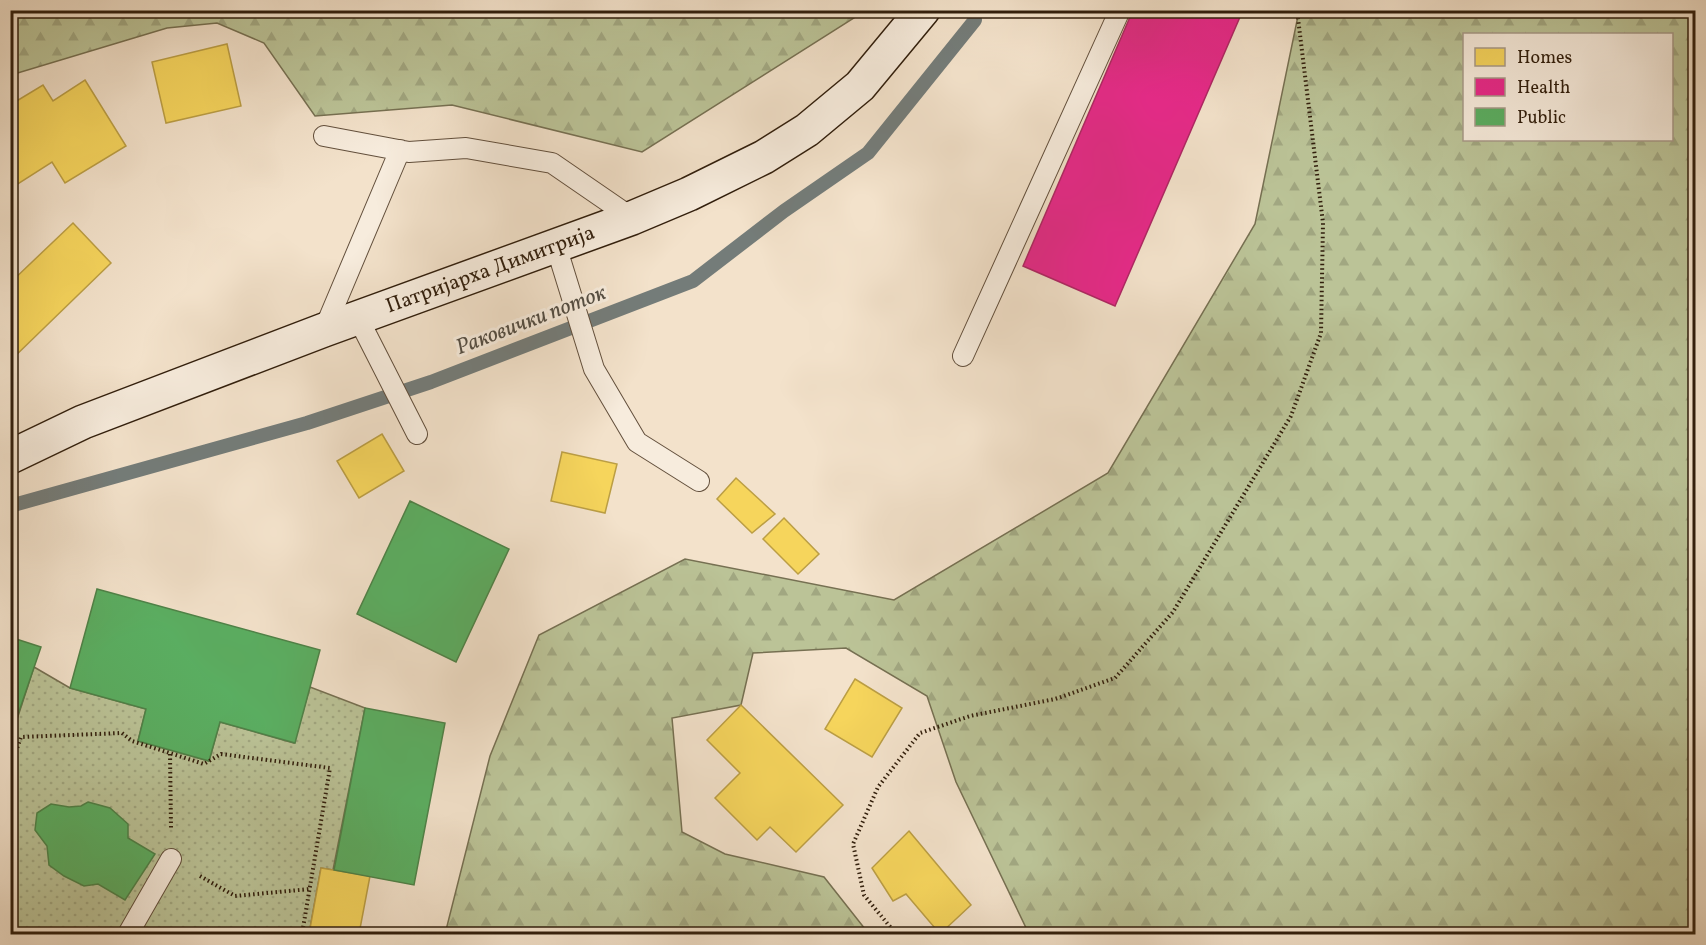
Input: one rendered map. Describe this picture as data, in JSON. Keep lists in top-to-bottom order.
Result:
{
  "streets": {
    "main road": ["Патријарха Димитрија"]
  },
  "water": ["Раковички поток"],
  "legend": ["Homes", "Health", "Public"]
}
